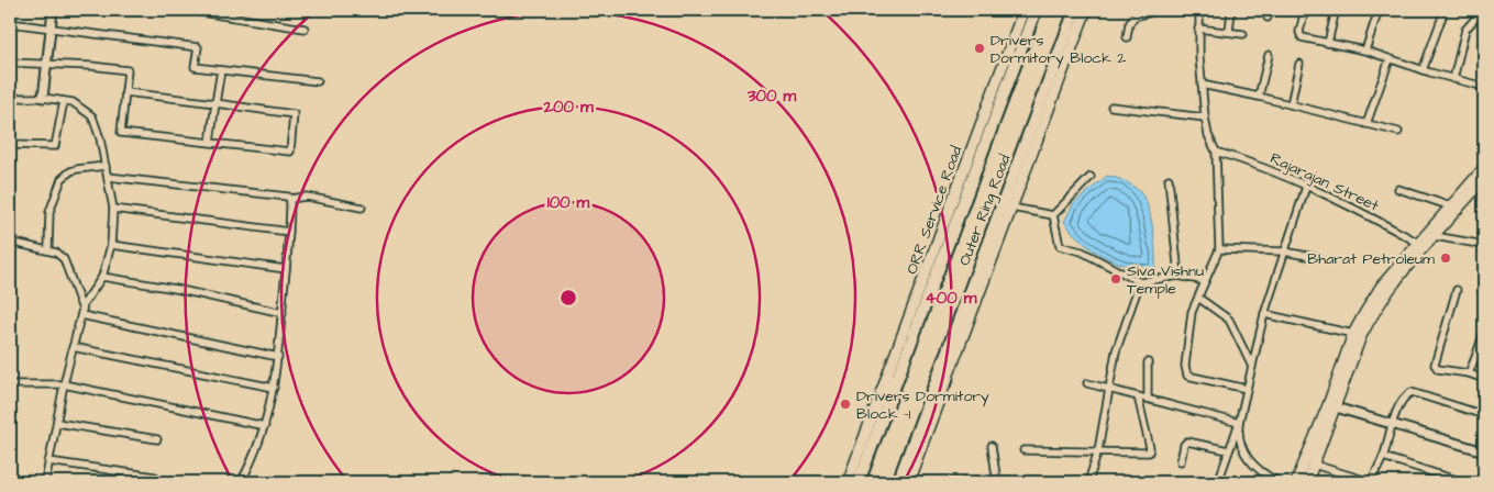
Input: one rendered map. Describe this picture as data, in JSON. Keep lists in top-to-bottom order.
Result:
{
  "streets": {
    "highway": ["Outer Ring Road"],
    "main road": ["ORR Service Road"],
    "street": ["Rajarajan Street"]
  },
  "places": [
    "Drivers Dormitory Block 2",
    "Bharat Petroleum",
    "Siva Vishnu Temple",
    "Drivers Dormitory Block -1"
  ],
  "rings": [
    "300 m",
    "200 m",
    "100 m",
    "400 m"
  ]
}
